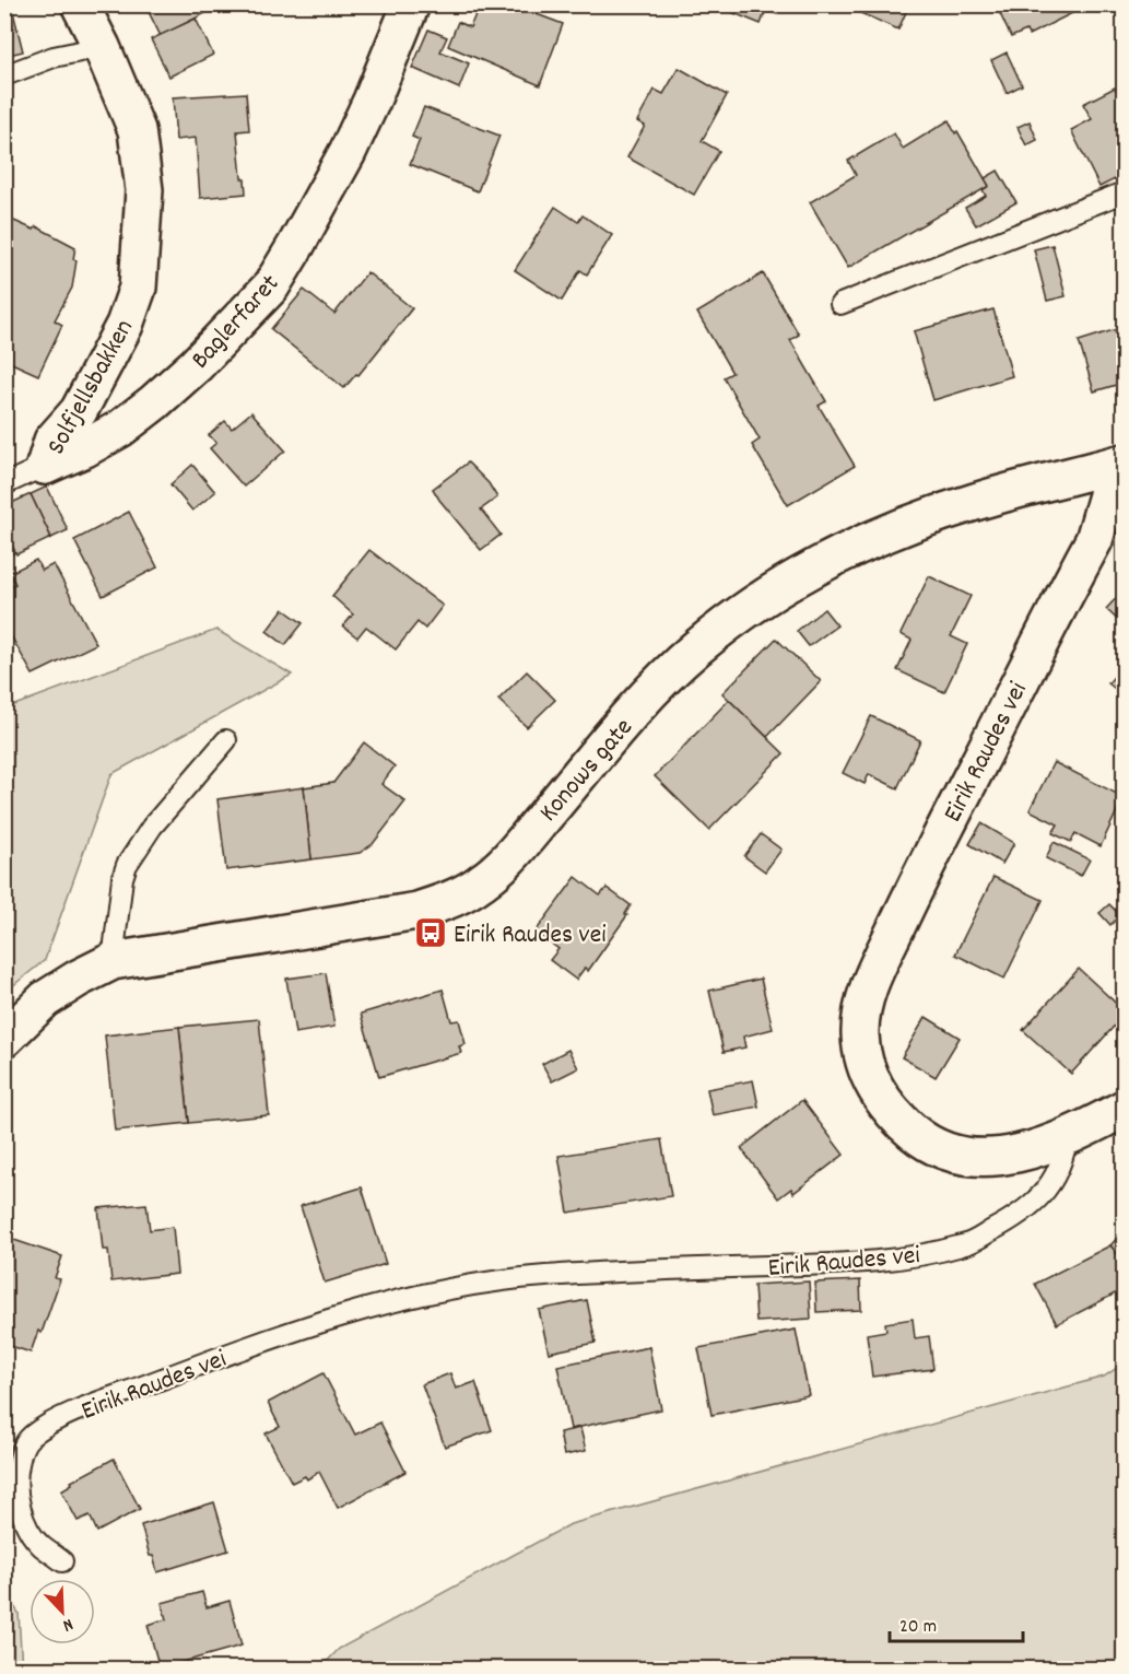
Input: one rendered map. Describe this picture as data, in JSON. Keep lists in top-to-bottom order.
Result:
{
  "streets": {
    "street": [
      "Baglerfaret",
      "Solfjellsbakken",
      "Eirik Raudes vei",
      "Konows gate"
    ]
  },
  "crossings": [
    ["Baglerfaret", "Solfjellsbakken"],
    ["Eirik Raudes vei", "Konows gate"]
  ],
  "places": {
    "bus stop": ["Eirik Raudes vei"]
  },
  "scale_bar": "20 m",
  "north": "bottom right"
}
